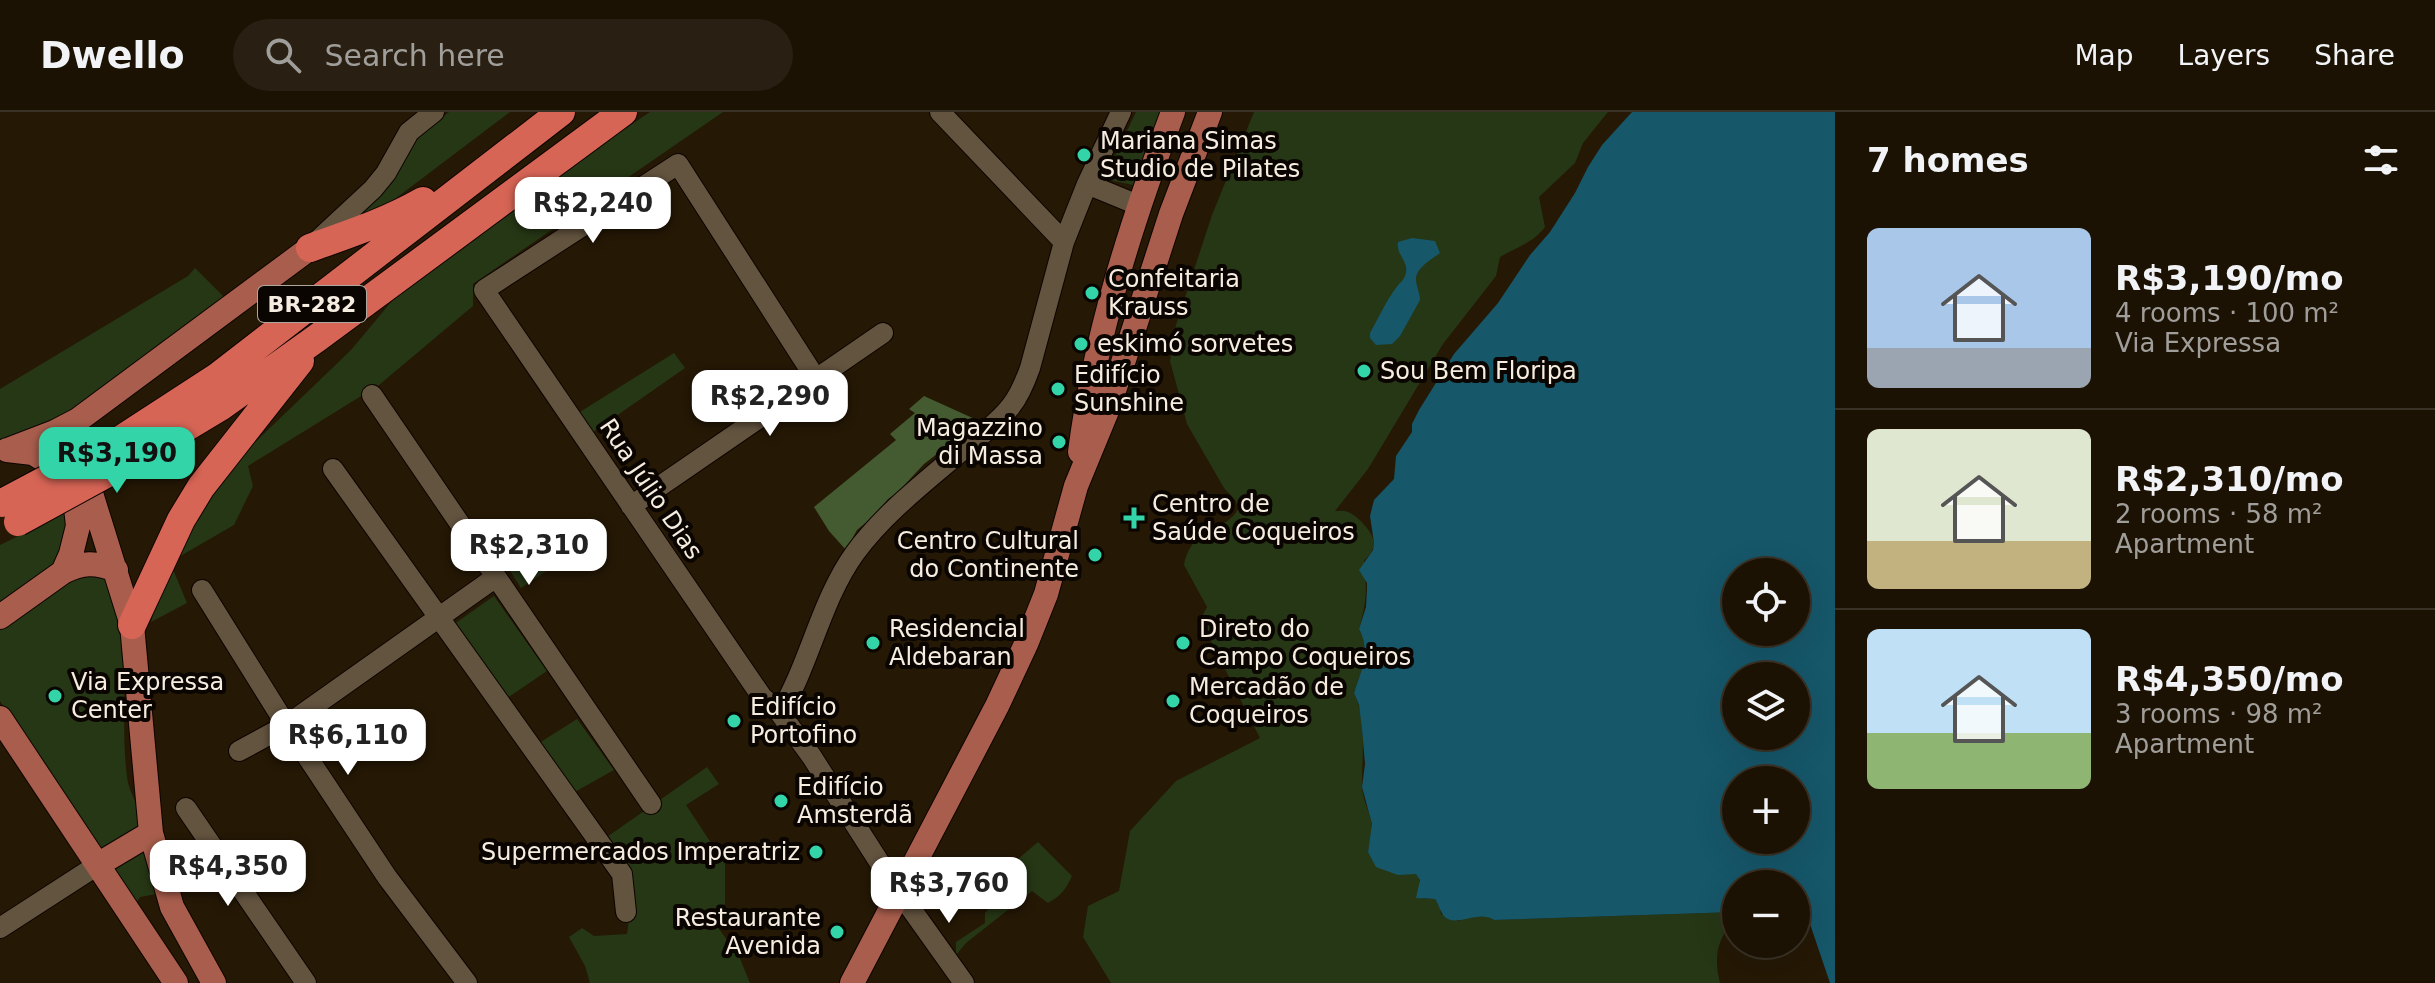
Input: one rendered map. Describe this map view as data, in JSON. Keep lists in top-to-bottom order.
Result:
{
  "streets": {
    "highway": ["BR-282"],
    "street": ["Rua Júlio Dias"]
  },
  "places": {
    "other": [
      "Mariana Simas Studio de Pilates",
      "Confeitaria Krauss",
      "eskimó sorvetes",
      "Sou Bem Floripa",
      "Edifício Sunshine",
      "Magazzino di Massa",
      "Centro Cultural do Continente",
      "Residencial Aldebaran",
      "Direto do Campo Coqueiros",
      "Via Expressa Center",
      "Mercadão de Coqueiros",
      "Edifício Portofino",
      "Edifício Amsterdã",
      "Supermercados Imperatriz",
      "Restaurante Avenida"
    ],
    "health": ["Centro de Saúde Coqueiros"]
  },
  "page": {
    "header": "Dwello",
    "search": "Search here",
    "nav": ["Map", "Layers", "Share"],
    "heading": "7 homes",
    "price": [
      "R$2,240",
      "R$2,290",
      "R$3,190",
      "R$2,310",
      "R$6,110",
      "R$4,350",
      "R$3,760"
    ],
    "list": [
      {
        "name": "R$3,190/mo",
        "note": "4 rooms · 100 m² · Via Expressa"
      },
      {
        "name": "R$2,310/mo",
        "note": "2 rooms · 58 m² · Apartment"
      },
      {
        "name": "R$4,350/mo",
        "note": "3 rooms · 98 m² · Apartment"
      }
    ],
    "map_buttons": ["+", "−"]
  }
}
